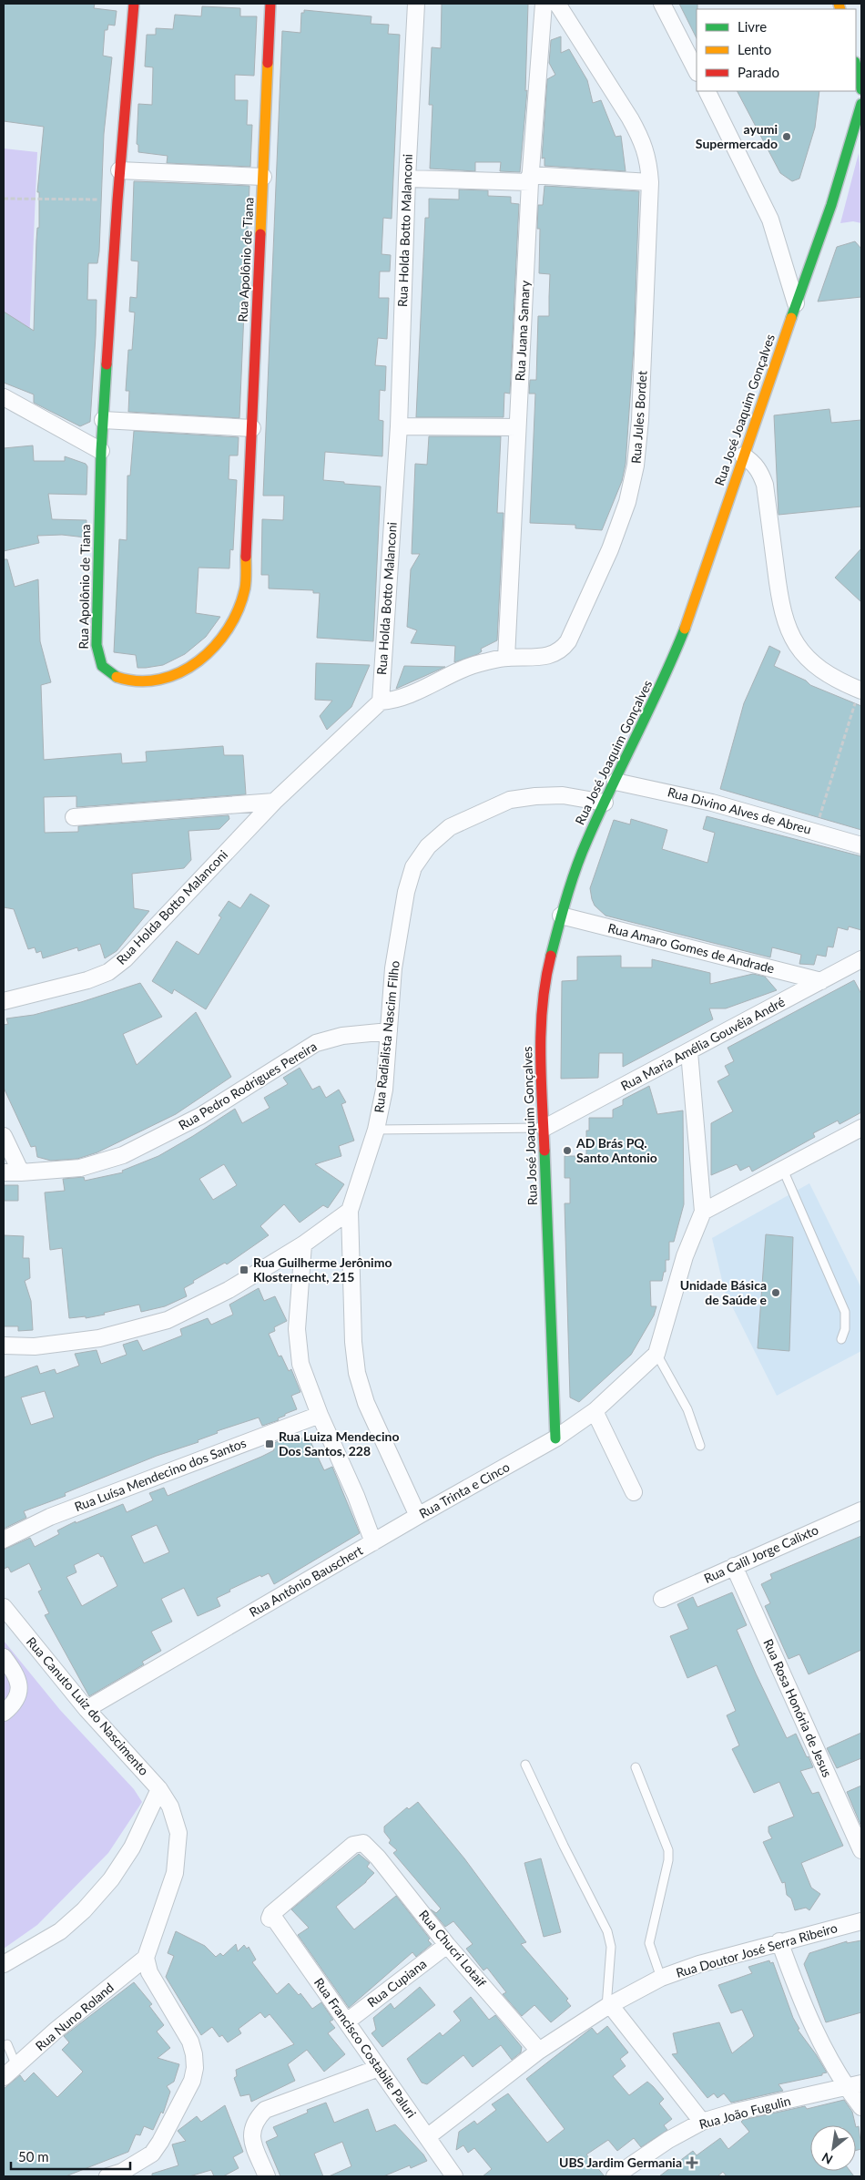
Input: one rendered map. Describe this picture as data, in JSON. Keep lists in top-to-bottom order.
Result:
{
  "streets": {
    "street": [
      "Rua Holda Botto Malanconi",
      "Rua Apolônio de Tiana",
      "Rua Juana Samary",
      "Rua José Joaquim Gonçalves",
      "Rua Jules Bordet",
      "Rua Divino Alves de Abreu",
      "Rua Amaro Gomes de Andrade",
      "Rua Radialista Nascim Filho",
      "Rua Maria Amélia Gouvêia André",
      "Rua Pedro Rodrigues Pereira",
      "Rua Luísa Mendecino dos Santos",
      "Rua Trinta e Cinco",
      "Rua Calil Jorge Calixto",
      "Rua Antônio Bauschert",
      "Rua Canuto Luiz do Nascimento",
      "Rua Rosa Honória de Jesus",
      "Rua Chucri Lotaif",
      "Rua Doutor José Serra Ribeiro",
      "Rua Cupiana",
      "Rua Nuno Roland",
      "Rua Francisco Costabile Paluri",
      "Rua João Fugulin"
    ]
  },
  "crossings": [
    ["Rua Holda Botto Malanconi", "Rua Jules Bordet"],
    ["Rua Juana Samary", "Rua Jules Bordet"],
    ["Rua José Joaquim Gonçalves", "Rua Divino Alves de Abreu"],
    ["Rua José Joaquim Gonçalves", "Rua Amaro Gomes de Andrade"],
    ["Rua José Joaquim Gonçalves", "Rua Radialista Nascim Filho"],
    ["Rua José Joaquim Gonçalves", "Rua Maria Amélia Gouvêia André"],
    ["Rua José Joaquim Gonçalves", "Rua Trinta e Cinco"],
    ["Rua Amaro Gomes de Andrade", "Rua Maria Amélia Gouvêia André"],
    ["Rua Radialista Nascim Filho", "Rua Pedro Rodrigues Pereira"],
    ["Rua Radialista Nascim Filho", "Rua Trinta e Cinco"],
    ["Rua Luísa Mendecino dos Santos", "Rua Antônio Bauschert"],
    ["Rua Trinta e Cinco", "Rua Antônio Bauschert"],
    ["Rua Calil Jorge Calixto", "Rua Rosa Honória de Jesus"],
    ["Rua Antônio Bauschert", "Rua Canuto Luiz do Nascimento"],
    ["Rua Canuto Luiz do Nascimento", "Rua Nuno Roland"],
    ["Rua Chucri Lotaif", "Rua Doutor José Serra Ribeiro"],
    ["Rua Chucri Lotaif", "Rua Cupiana"],
    ["Rua Chucri Lotaif", "Rua Francisco Costabile Paluri"],
    ["Rua Doutor José Serra Ribeiro", "Rua Francisco Costabile Paluri"],
    ["Rua Cupiana", "Rua Francisco Costabile Paluri"]
  ],
  "places": {
    "other": ["ayumi Supermercado", "AD Brás PQ. Santo Antonio", "Unidade Básica de Saúde e"],
    "transit": ["Rua Guilherme Jerônimo Klosternecht, 215", "Rua Luiza Mendecino Dos Santos, 228"],
    "health": ["UBS Jardim Germania"]
  },
  "legend": ["Livre", "Lento", "Parado"],
  "scale_bar": "50 m",
  "north": "bottom left"
}
